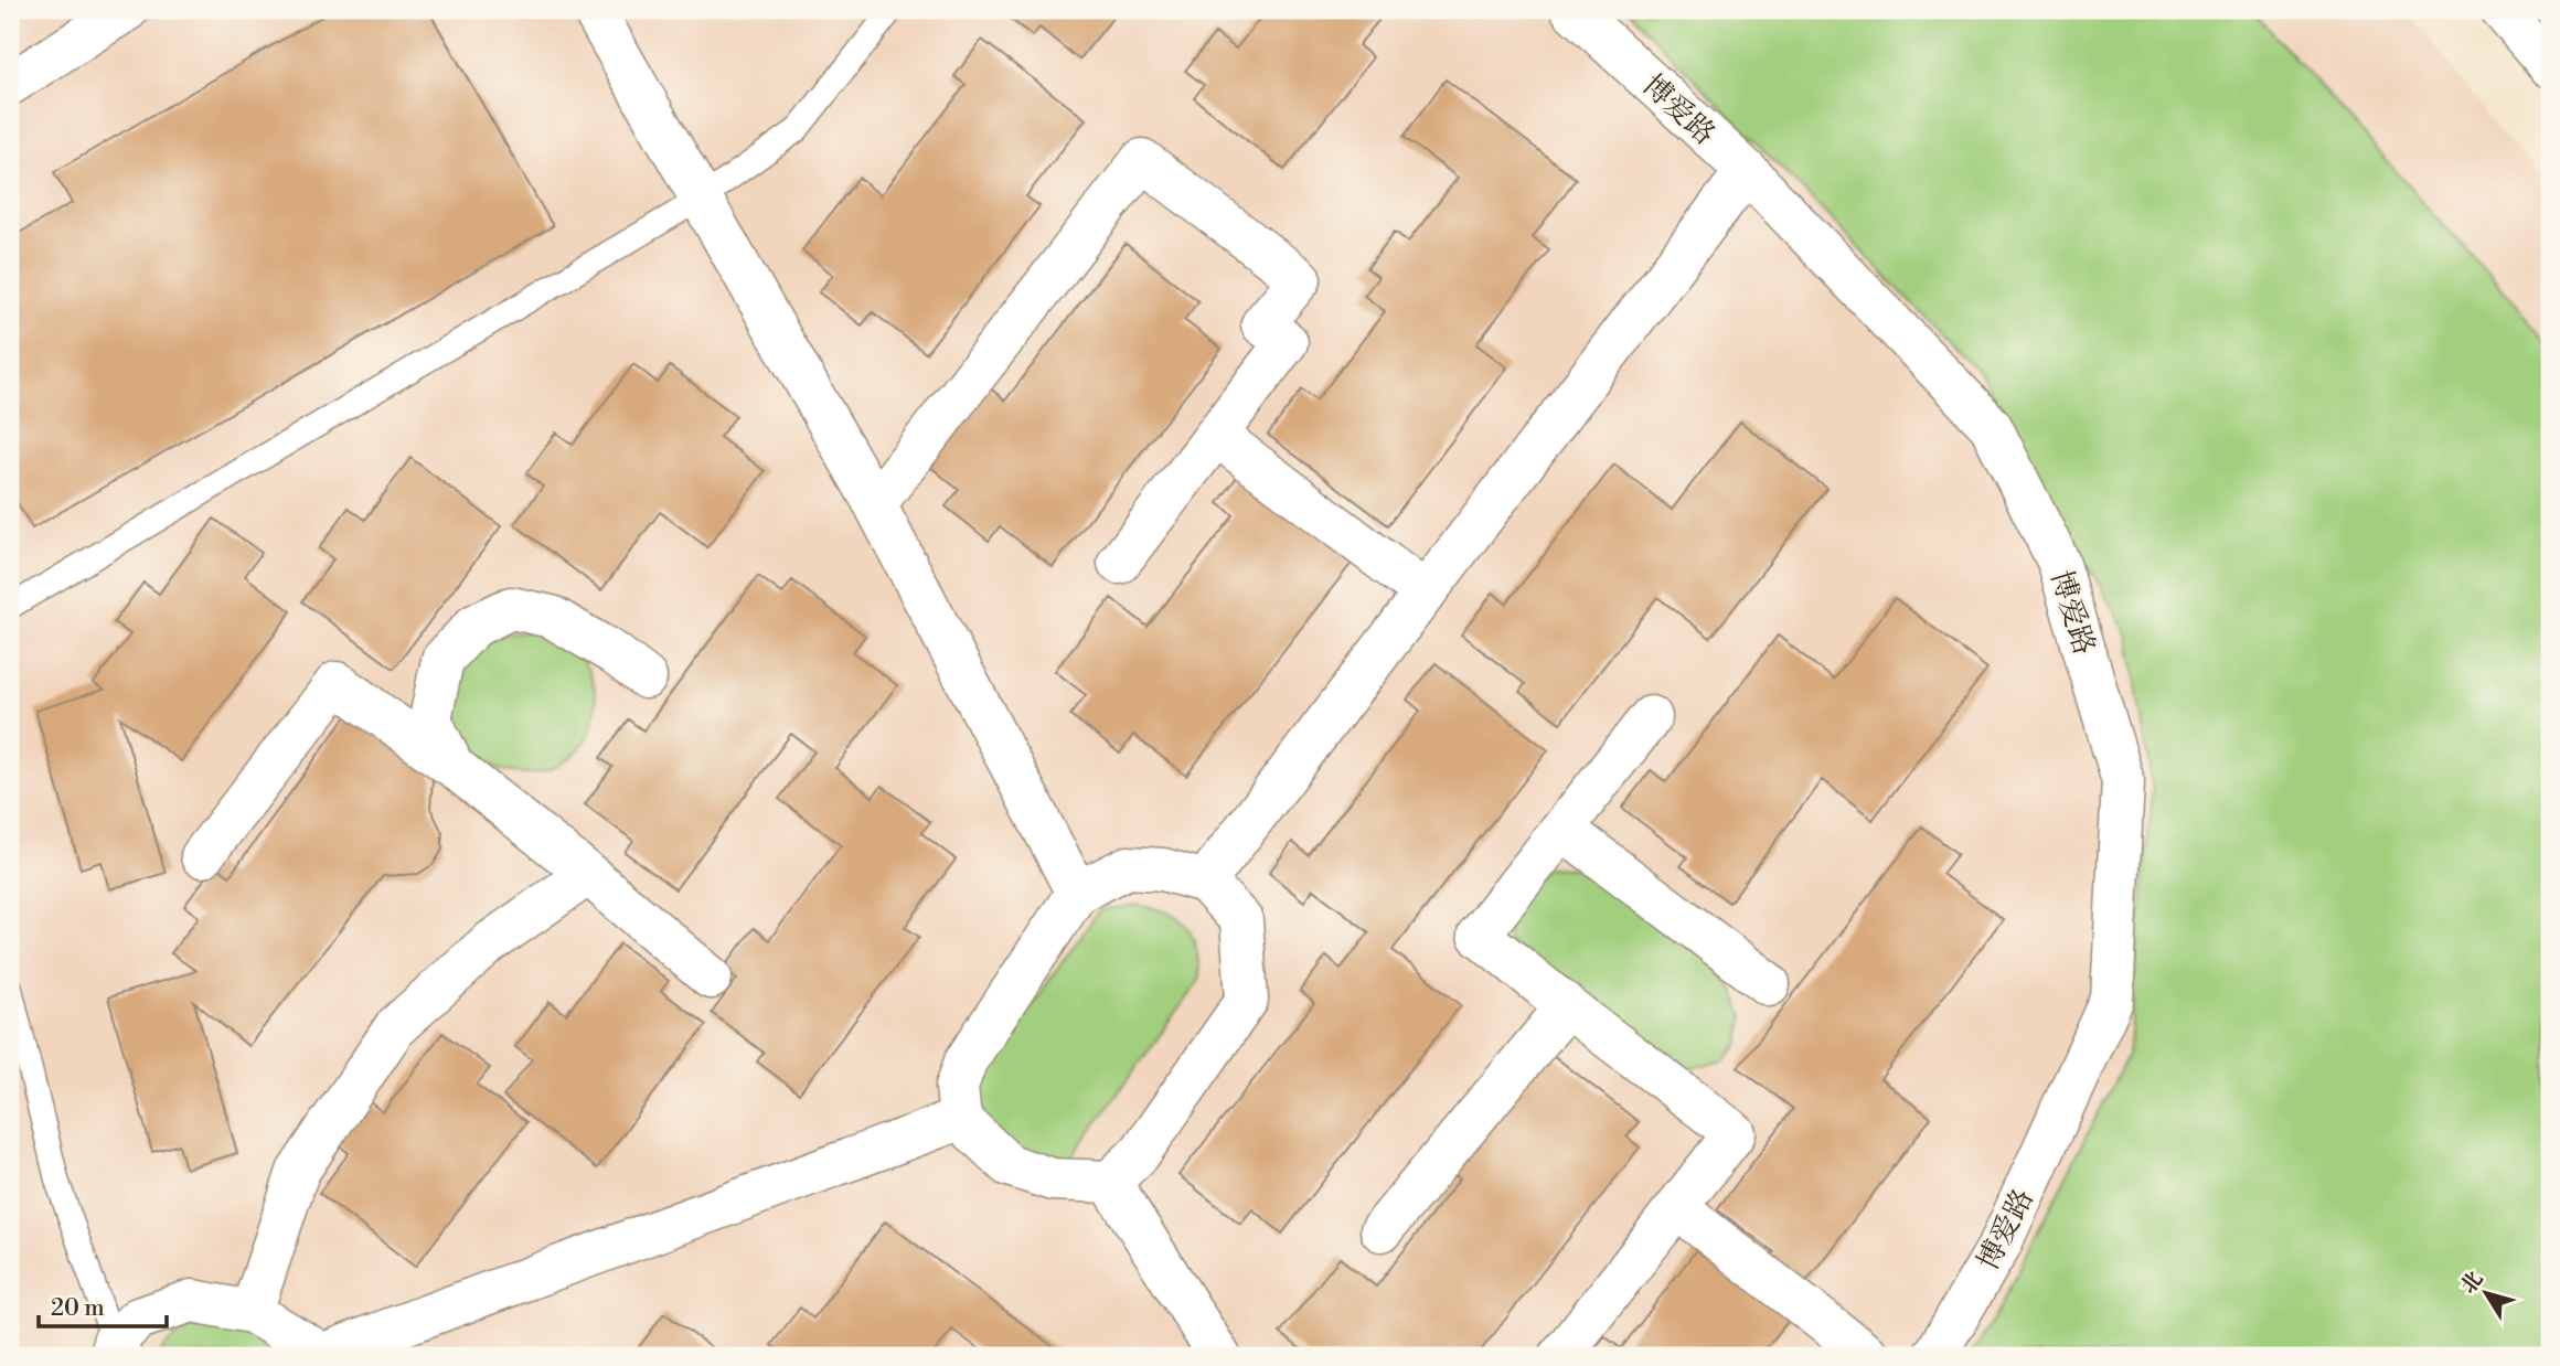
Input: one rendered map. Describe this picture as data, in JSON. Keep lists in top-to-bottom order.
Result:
{
  "streets": {
    "street": ["博爱路"]
  },
  "scale_bar": "20 m",
  "north": "top left"
}
